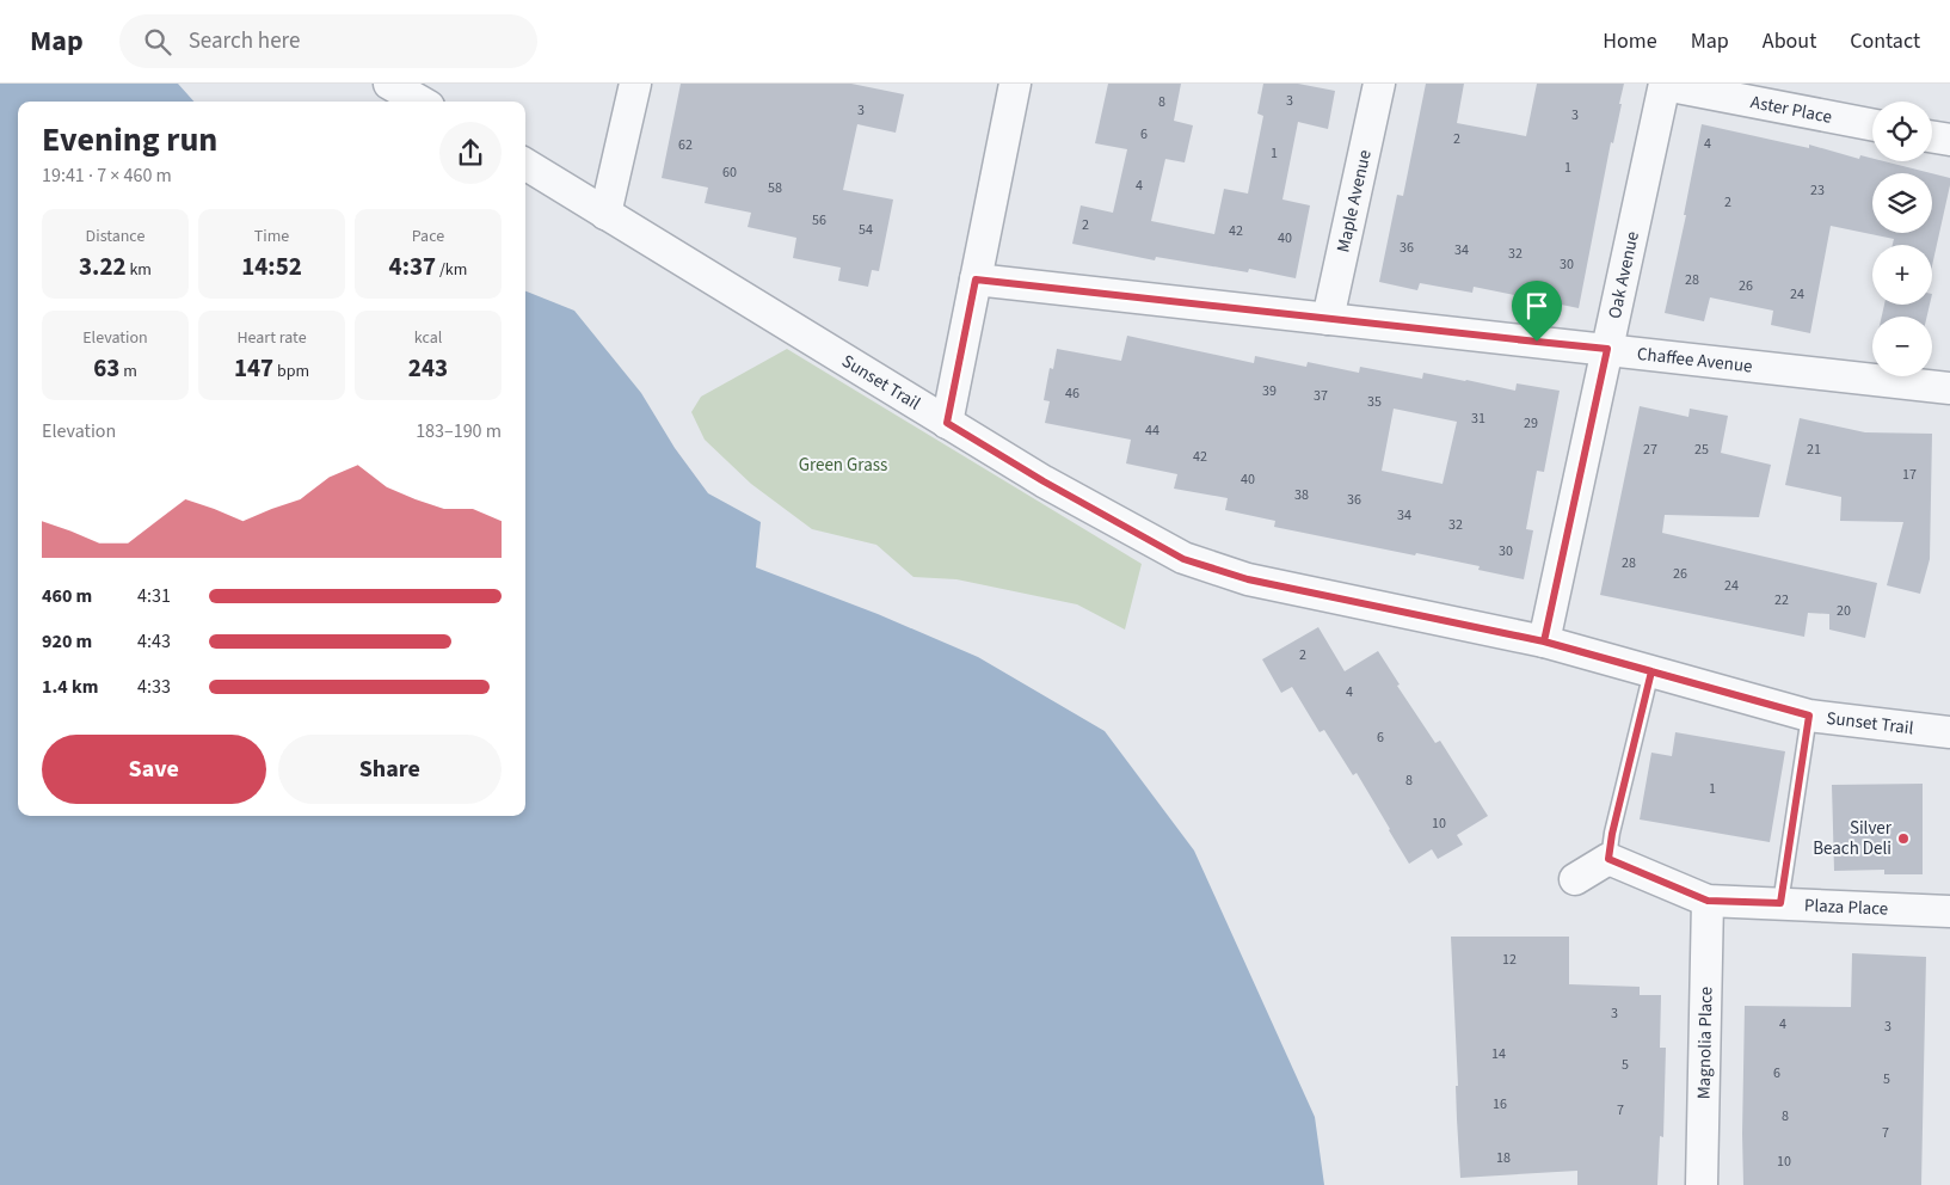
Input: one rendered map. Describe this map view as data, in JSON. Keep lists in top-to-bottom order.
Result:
{
  "streets": {
    "street": [
      "Aster Place",
      "Maple Avenue",
      "Oak Avenue",
      "Chaffee Avenue",
      "Sunset Trail",
      "Plaza Place",
      "Magnolia Place"
    ]
  },
  "crossings": [
    ["Aster Place", "Oak Avenue"],
    ["Maple Avenue", "Chaffee Avenue"],
    ["Oak Avenue", "Chaffee Avenue"],
    ["Oak Avenue", "Sunset Trail"],
    ["Plaza Place", "Magnolia Place"]
  ],
  "parks": ["Green Grass"],
  "places": ["Silver Beach Deli"],
  "house_numbers": [
    "3",
    "8",
    "3",
    "3",
    "6",
    "2",
    "4",
    "62",
    "1",
    "1",
    "60",
    "4",
    "58",
    "23",
    "2",
    "56",
    "2",
    "54",
    "42",
    "40",
    "36",
    "34",
    "32",
    "30",
    "28",
    "26",
    "24",
    "39",
    "46",
    "37",
    "35",
    "31",
    "29",
    "44",
    "27",
    "25",
    "21",
    "42",
    "17",
    "40",
    "38",
    "36",
    "34",
    "32",
    "30",
    "28",
    "26",
    "24",
    "22",
    "20",
    "2",
    "4",
    "6",
    "8",
    "1",
    "10",
    "12",
    "3",
    "4",
    "3",
    "14",
    "5",
    "6",
    "5",
    "16",
    "7",
    "8",
    "7",
    "18",
    "10"
  ],
  "page": {
    "header": "Map",
    "search": "Search here",
    "nav": [
      "Home",
      "Map",
      "About",
      "Contact"
    ],
    "map_buttons": ["+", "−"],
    "heading": ["Evening run", "19:41 · 7 × 460 m"],
    "stats": [
      ["Distance", "3.22 km"],
      ["Time", "14:52"],
      ["Pace", "4:37 /km"],
      ["Elevation", "63 m"],
      ["Heart rate", "147 bpm"],
      ["kcal", "243"]
    ],
    "chart": ["Elevation", "183–190 m"],
    "list": [
      {
        "name": "460 m",
        "note": "4:31"
      },
      {
        "name": "920 m",
        "note": "4:43"
      },
      {
        "name": "1.4 km",
        "note": "4:33"
      }
    ],
    "buttons": ["Save", "Share"]
  }
}
